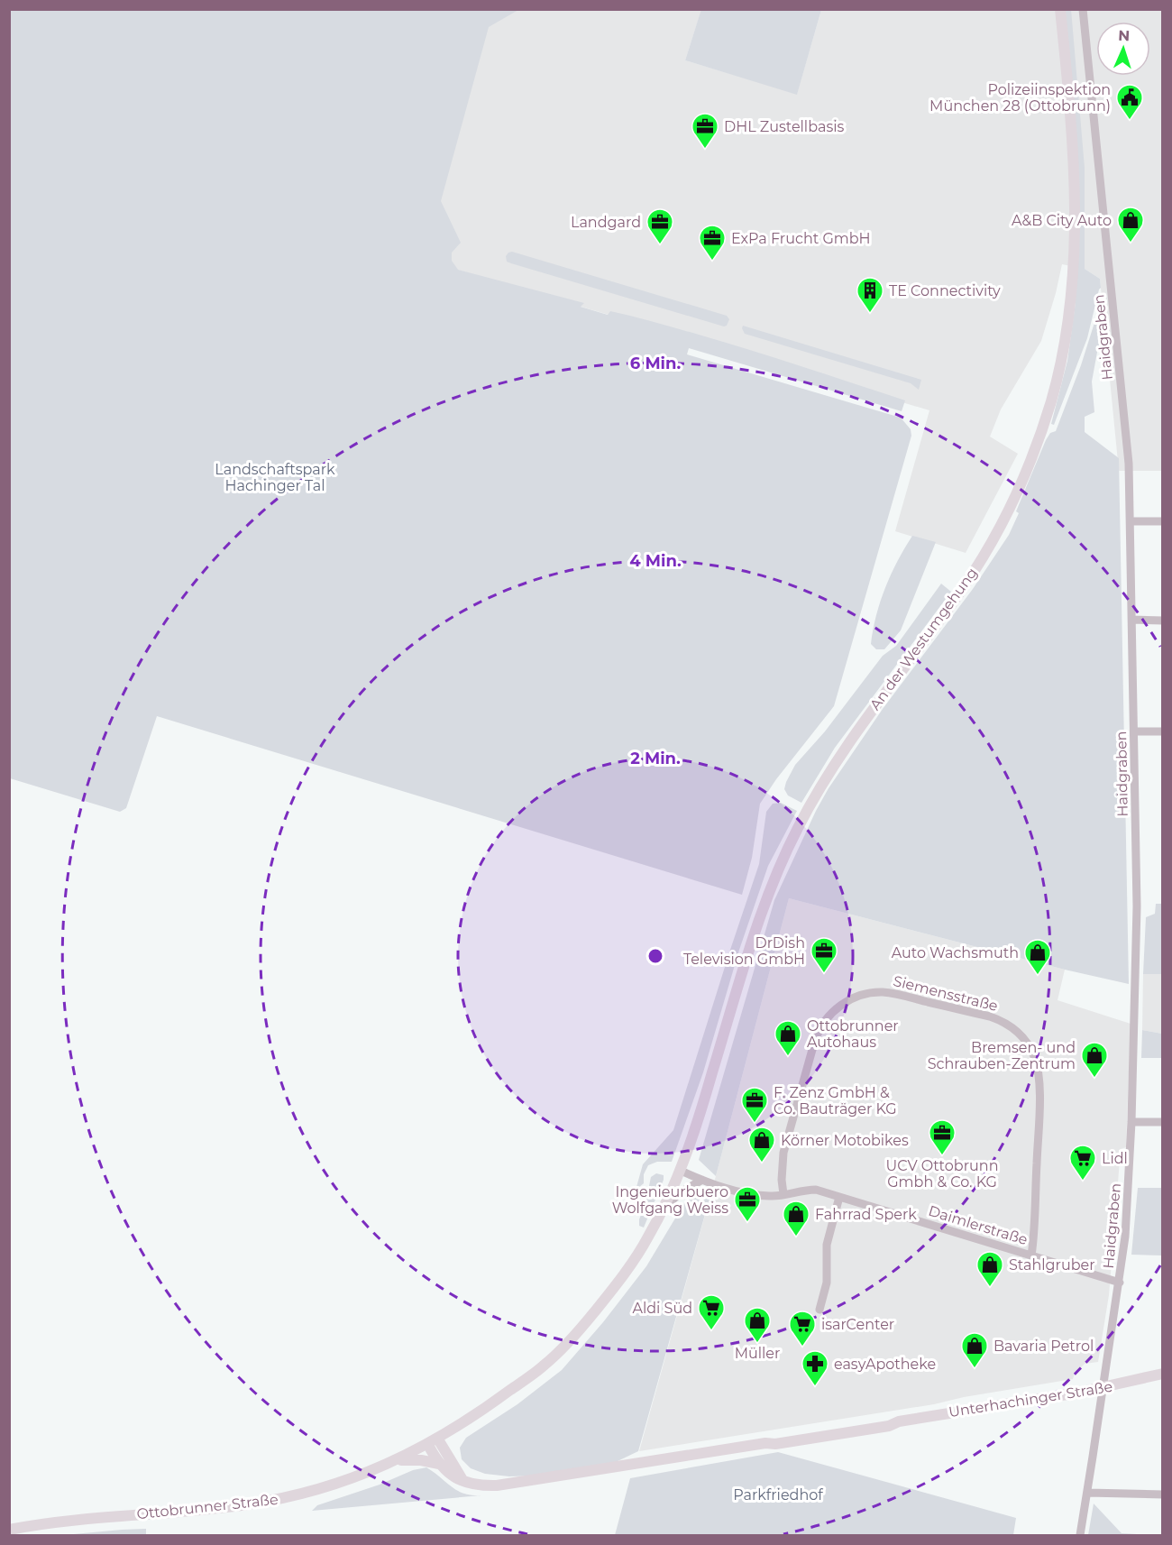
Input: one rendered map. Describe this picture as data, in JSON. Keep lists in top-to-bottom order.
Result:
{
  "streets": {
    "main road": ["An der Westumgehung", "Unterhachinger Straße", "Ottobrunner Straße"],
    "street": ["Haidgraben", "Siemensstraße", "Daimlerstraße"]
  },
  "crossings": [
    ["Haidgraben", "Daimlerstraße"],
    ["Haidgraben", "Unterhachinger Straße"],
    ["An der Westumgehung", "Daimlerstraße"],
    ["An der Westumgehung", "Ottobrunner Straße"],
    ["Siemensstraße", "Daimlerstraße"]
  ],
  "parks": ["Landschaftspark Hachinger Tal", "Parkfriedhof"],
  "places": {
    "public building": ["Polizeiinspektion München 28 (Ottobrunn)"],
    "office": [
      "DHL Zustellbasis",
      "Landgard",
      "ExPa Frucht GmbH",
      "DrDish Television GmbH",
      "F. Zenz GmbH & Co. Bauträger KG",
      "UCV Ottobrunn Gmbh & Co. KG",
      "Ingenieurbuero Wolfgang Weiss"
    ],
    "shop": [
      "A&B City Auto",
      "Auto Wachsmuth",
      "Ottobrunner Autohaus",
      "Bremsen- und Schrauben-Zentrum",
      "Körner Motobikes",
      "Fahrrad Sperk",
      "Stahlgruber",
      "Müller",
      "Bavaria Petrol"
    ],
    "building": ["TE Connectivity"],
    "supermarket": ["Lidl", "Aldi Süd", "isarCenter"],
    "pharmacy": ["easyApotheke"]
  },
  "north": "top",
  "rings": ["6 Min.", "4 Min.", "2 Min."]
}
